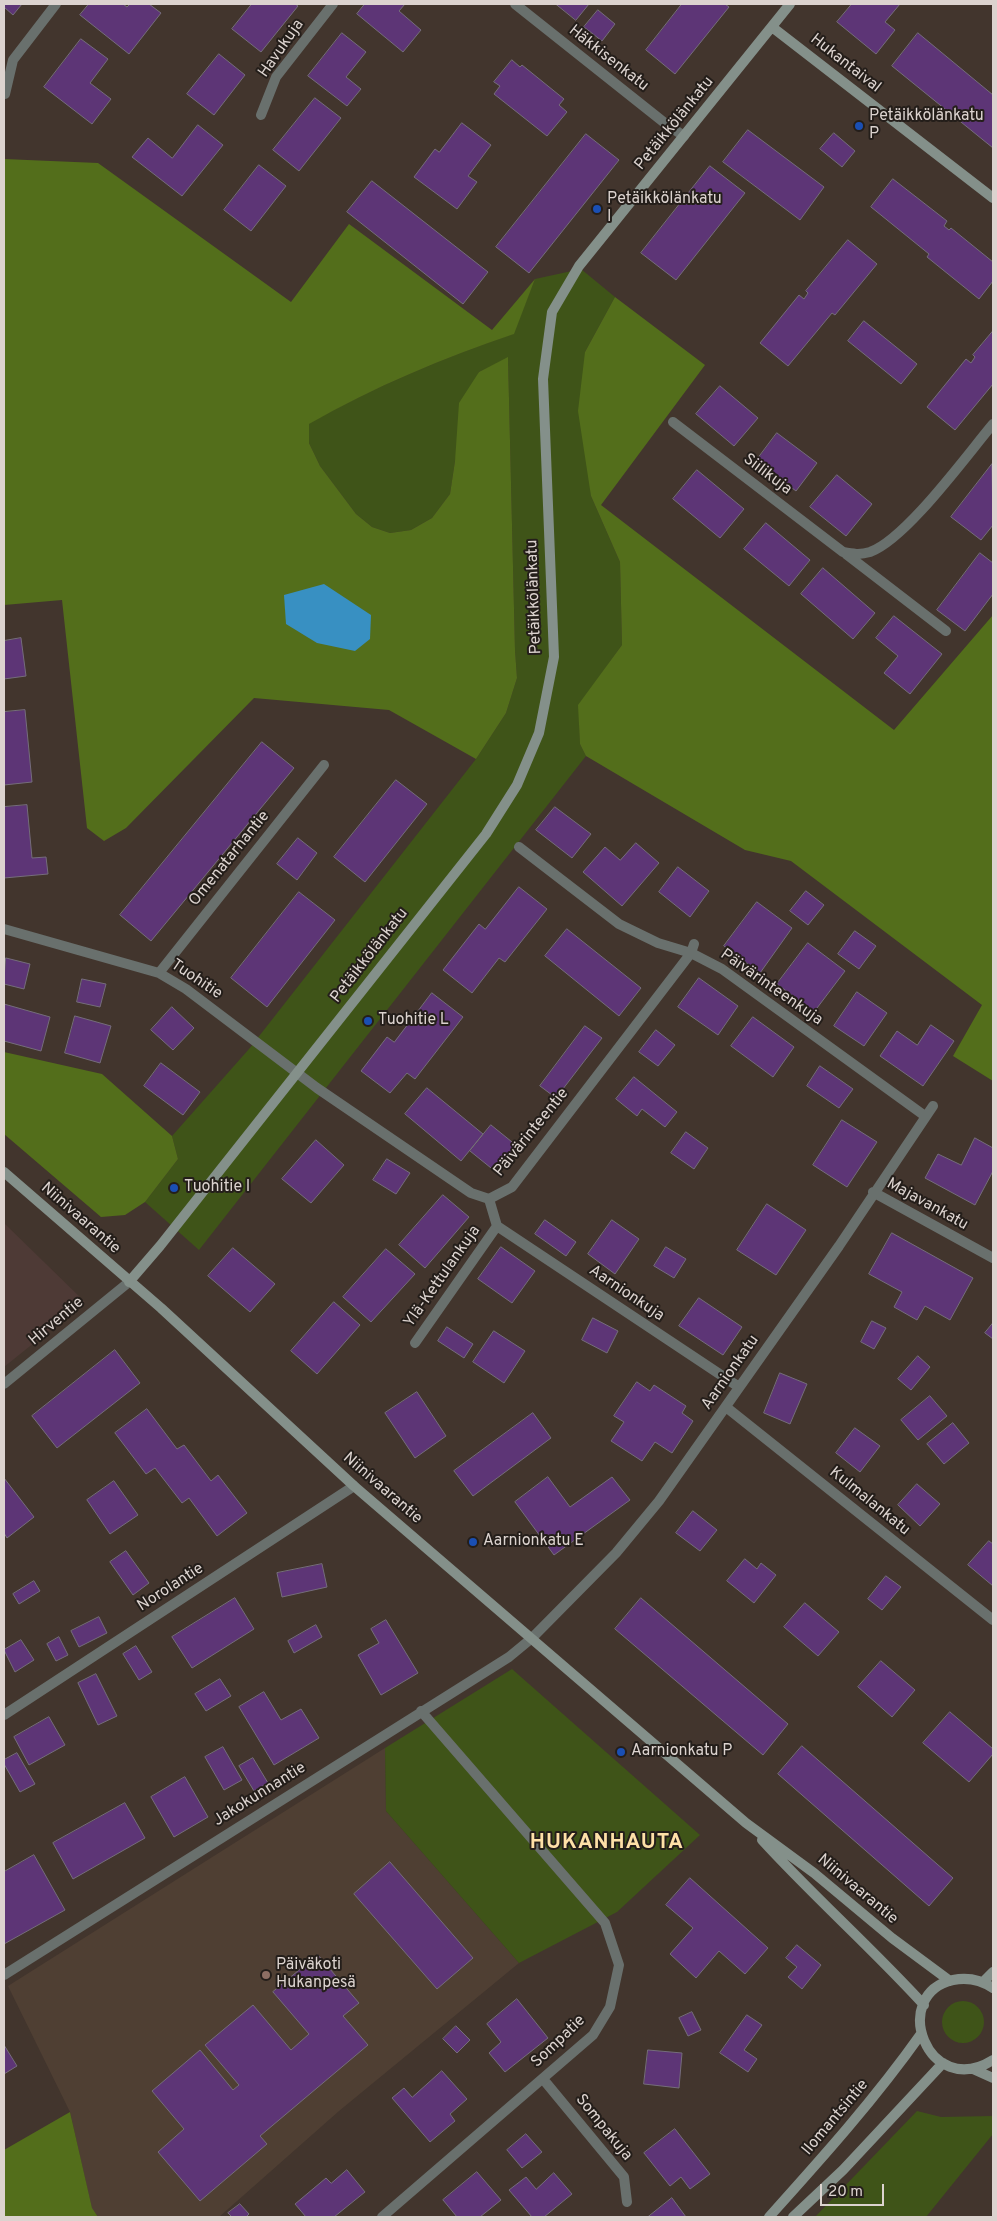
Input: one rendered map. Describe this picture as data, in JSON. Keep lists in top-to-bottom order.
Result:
{
  "streets": {
    "main road": [
      "Hukantaival",
      "Petäikkölänkatu",
      "Niinivaarantie",
      "Ilomantsintie"
    ],
    "street": [
      "Havukuja",
      "Häkkisenkatu",
      "Siilikuja",
      "Omenatarhantie",
      "Tuohitie",
      "Päivärinteenkuja",
      "Päivärinteentie",
      "Majavankatu",
      "Ylä-Kettulankuja",
      "Aarnionkuja",
      "Hirventie",
      "Aarnionkatu",
      "Kulmalankatu",
      "Norolantie",
      "Jakokunnantie",
      "Sompatie",
      "Sompakuja"
    ]
  },
  "crossings": [
    ["Häkkisenkatu", "Petäikkölänkatu"],
    ["Hukantaival", "Petäikkölänkatu"],
    ["Petäikkölänkatu", "Tuohitie"],
    ["Petäikkölänkatu", "Päivärinteentie"],
    ["Petäikkölänkatu", "Niinivaarantie"],
    ["Petäikkölänkatu", "Hirventie"],
    ["Omenatarhantie", "Tuohitie"],
    ["Tuohitie", "Päivärinteentie"],
    ["Päivärinteenkuja", "Päivärinteentie"],
    ["Päivärinteenkuja", "Aarnionkatu"],
    ["Päivärinteentie", "Ylä-Kettulankuja"],
    ["Majavankatu", "Aarnionkatu"],
    ["Niinivaarantie", "Hirventie"],
    ["Niinivaarantie", "Aarnionkatu"],
    ["Niinivaarantie", "Norolantie"],
    ["Niinivaarantie", "Jakokunnantie"],
    ["Ylä-Kettulankuja", "Aarnionkuja"],
    ["Aarnionkuja", "Aarnionkatu"],
    ["Aarnionkatu", "Kulmalankatu"],
    ["Aarnionkatu", "Jakokunnantie"],
    ["Jakokunnantie", "Sompatie"],
    ["Sompatie", "Sompakuja"]
  ],
  "districts": ["HUKANHAUTA"],
  "places": [
    "Petäikkölänkatu P",
    "Petäikkölänkatu I",
    "Tuohitie L",
    "Tuohitie I",
    "Aarnionkatu E",
    "Aarnionkatu P",
    "Päiväkoti Hukanpesä"
  ],
  "scale_bar": "20 m"
}
